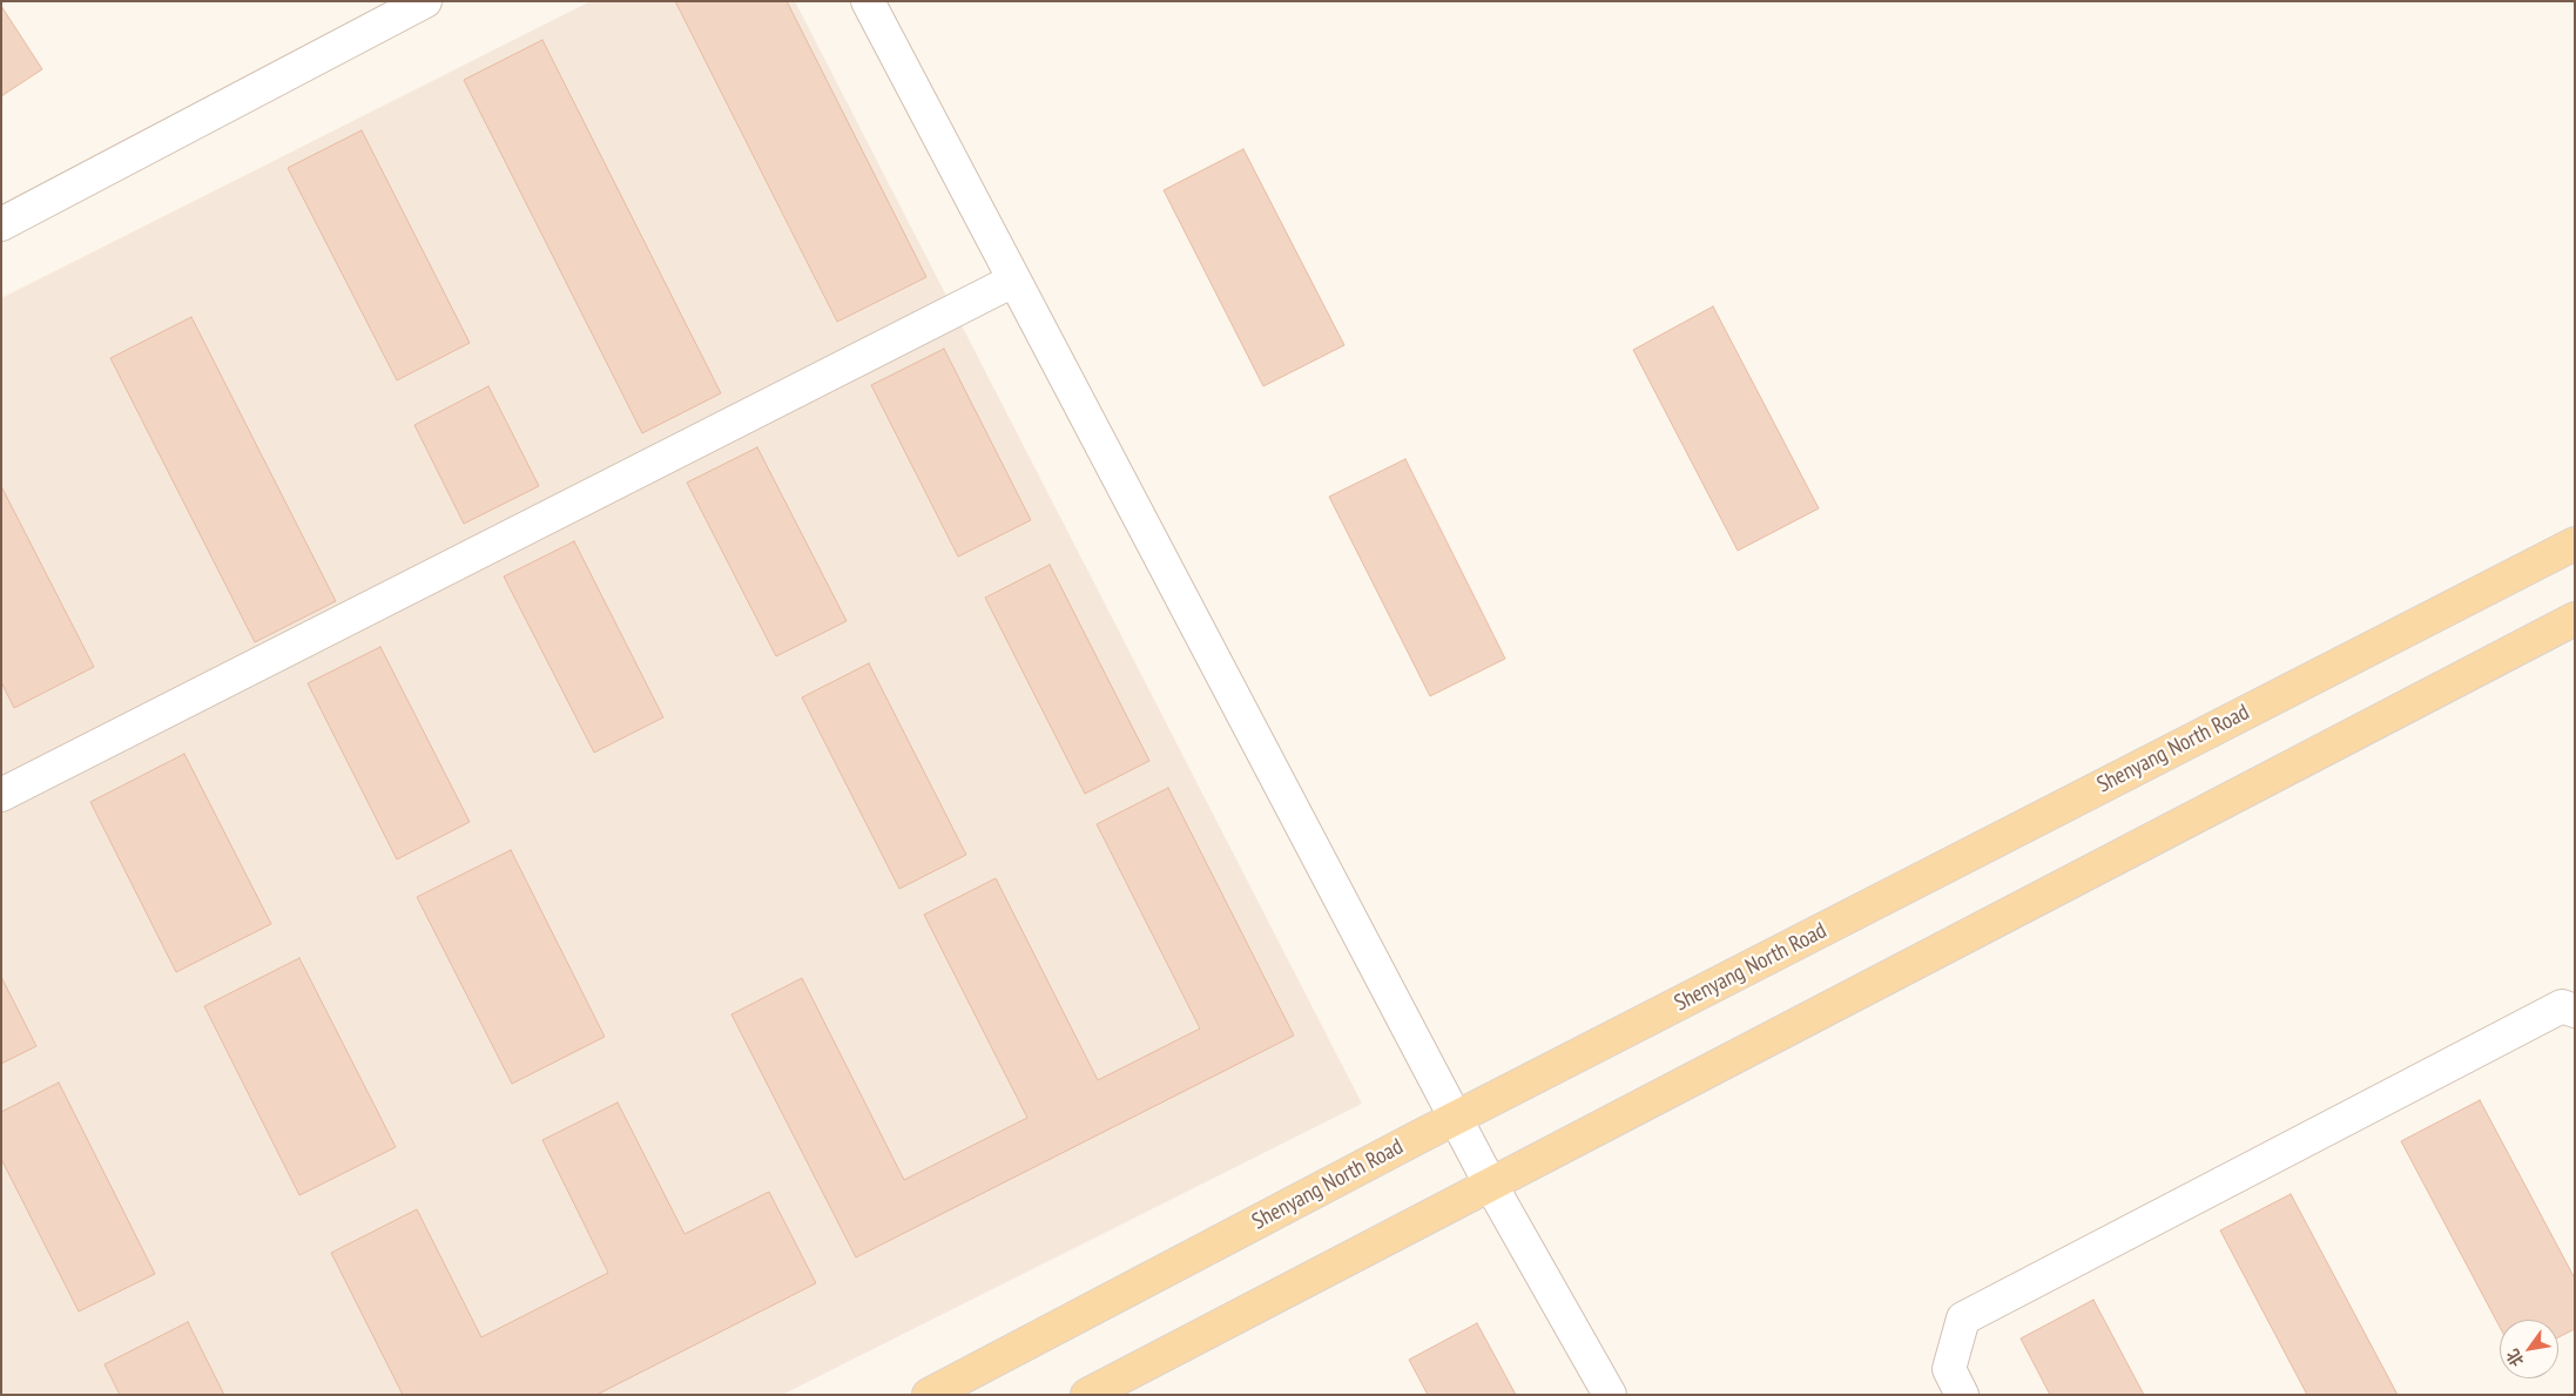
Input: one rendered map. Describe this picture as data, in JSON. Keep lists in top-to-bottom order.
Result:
{
  "streets": {
    "main road": ["Shenyang North Road"]
  },
  "north": "bottom left"
}
